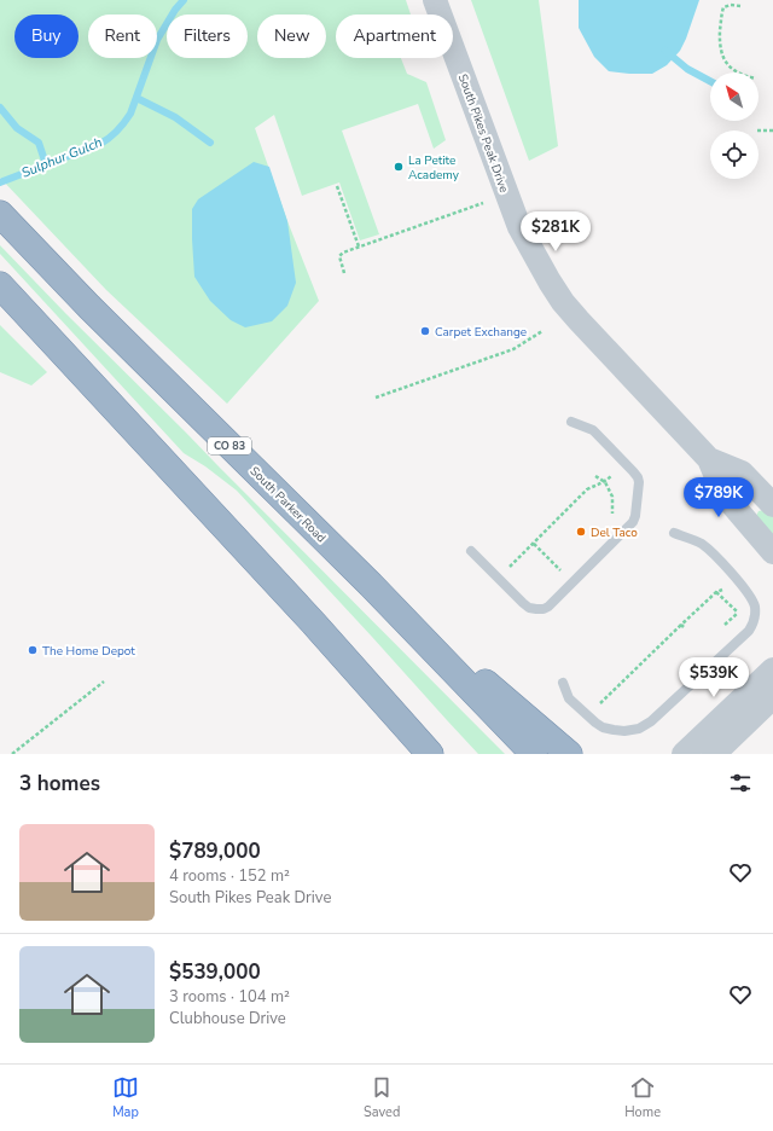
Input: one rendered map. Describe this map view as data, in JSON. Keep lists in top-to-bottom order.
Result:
{
  "streets": {
    "highway": ["CO 83", "South Parker Road"],
    "street": ["South Pikes Peak Drive"]
  },
  "water": ["Sulphur Gulch"],
  "places": [
    "La Petite Academy",
    "Carpet Exchange",
    "Del Taco",
    "The Home Depot"
  ],
  "north": "top left",
  "page": {
    "chip": [
      "Buy",
      "Rent",
      "Filters",
      "New",
      "Apartment"
    ],
    "price": ["$281K", "$789K", "$539K"],
    "heading": "3 homes",
    "list": [
      {
        "name": "$789,000",
        "note": "4 rooms · 152 m² · South Pikes Peak Drive"
      },
      {
        "name": "$539,000",
        "note": "3 rooms · 104 m² · Clubhouse Drive"
      }
    ],
    "tabs": ["Map", "Saved", "Home"]
  }
}
